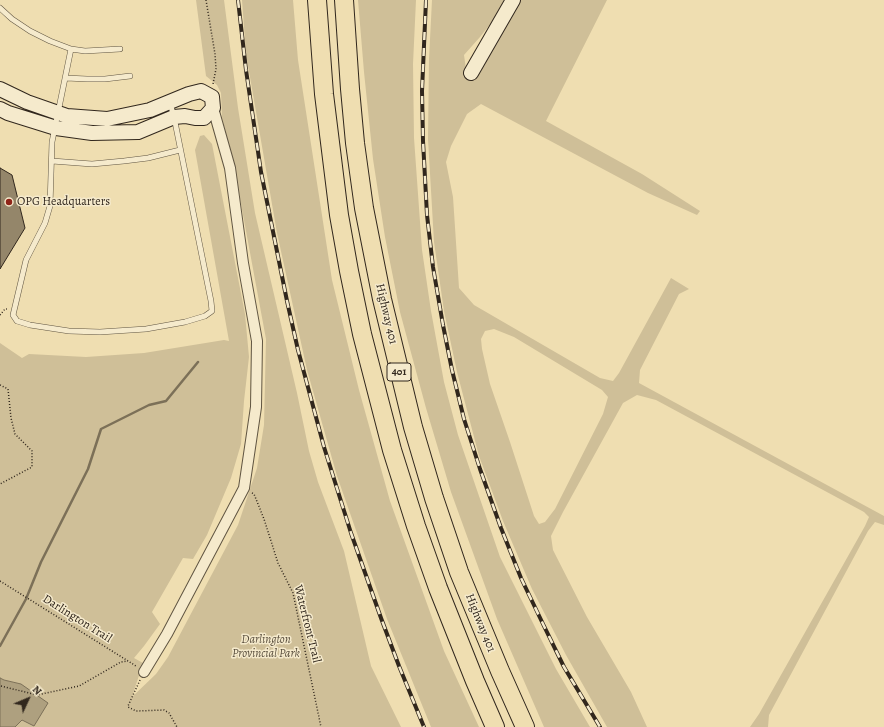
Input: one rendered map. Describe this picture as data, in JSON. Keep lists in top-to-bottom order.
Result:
{
  "streets": {
    "highway": ["Highway 401", "401"],
    "path": ["Darlington Trail", "Waterfront Trail"]
  },
  "parks": ["Darlington Provincial Park"],
  "places": ["OPG Headquarters"],
  "north": "top right"
}
